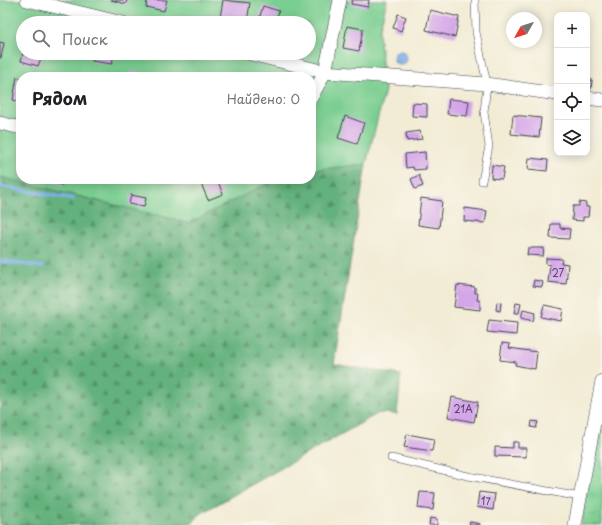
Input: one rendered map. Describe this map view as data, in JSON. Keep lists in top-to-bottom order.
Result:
{
  "house_numbers": ["27", "21А", "17"],
  "north": "bottom left",
  "page": {
    "map_buttons": ["+", "−"],
    "search": "Поиск",
    "heading": ["Рядом", "Найдено: 0"]
  }
}
